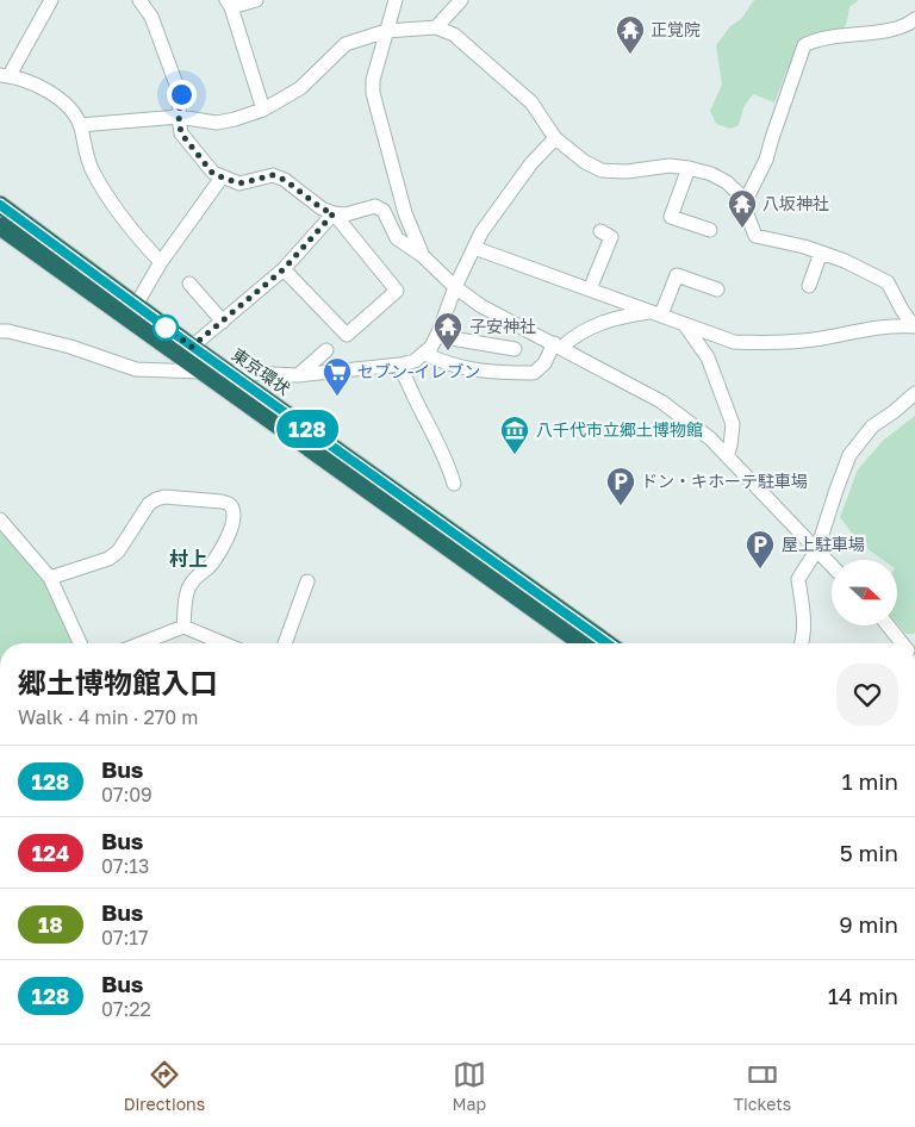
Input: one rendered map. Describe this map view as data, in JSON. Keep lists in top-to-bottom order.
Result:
{
  "streets": {
    "highway": ["東京環状"]
  },
  "districts": ["村上"],
  "places": {
    "temple": ["正覚院", "八坂神社", "子安神社"],
    "supermarket": ["セブン-イレブン"],
    "museum": ["八千代市立郷土博物館"],
    "parking": ["ドン・キホーテ駐車場", "屋上駐車場"]
  },
  "lines": ["bus line 128"],
  "north": "right",
  "page": {
    "on_map": "128",
    "heading": ["郷土博物館入口", "Walk · 4 min · 270 m"],
    "list": [
      {
        "mark": "128",
        "name": "Bus",
        "note": "07:09",
        "value": "1 min"
      },
      {
        "mark": "124",
        "name": "Bus",
        "note": "07:13",
        "value": "5 min"
      },
      {
        "mark": "18",
        "name": "Bus",
        "note": "07:17",
        "value": "9 min"
      },
      {
        "mark": "128",
        "name": "Bus",
        "note": "07:22",
        "value": "14 min"
      }
    ],
    "tabs": ["Directions", "Map", "Tickets"]
  }
}
